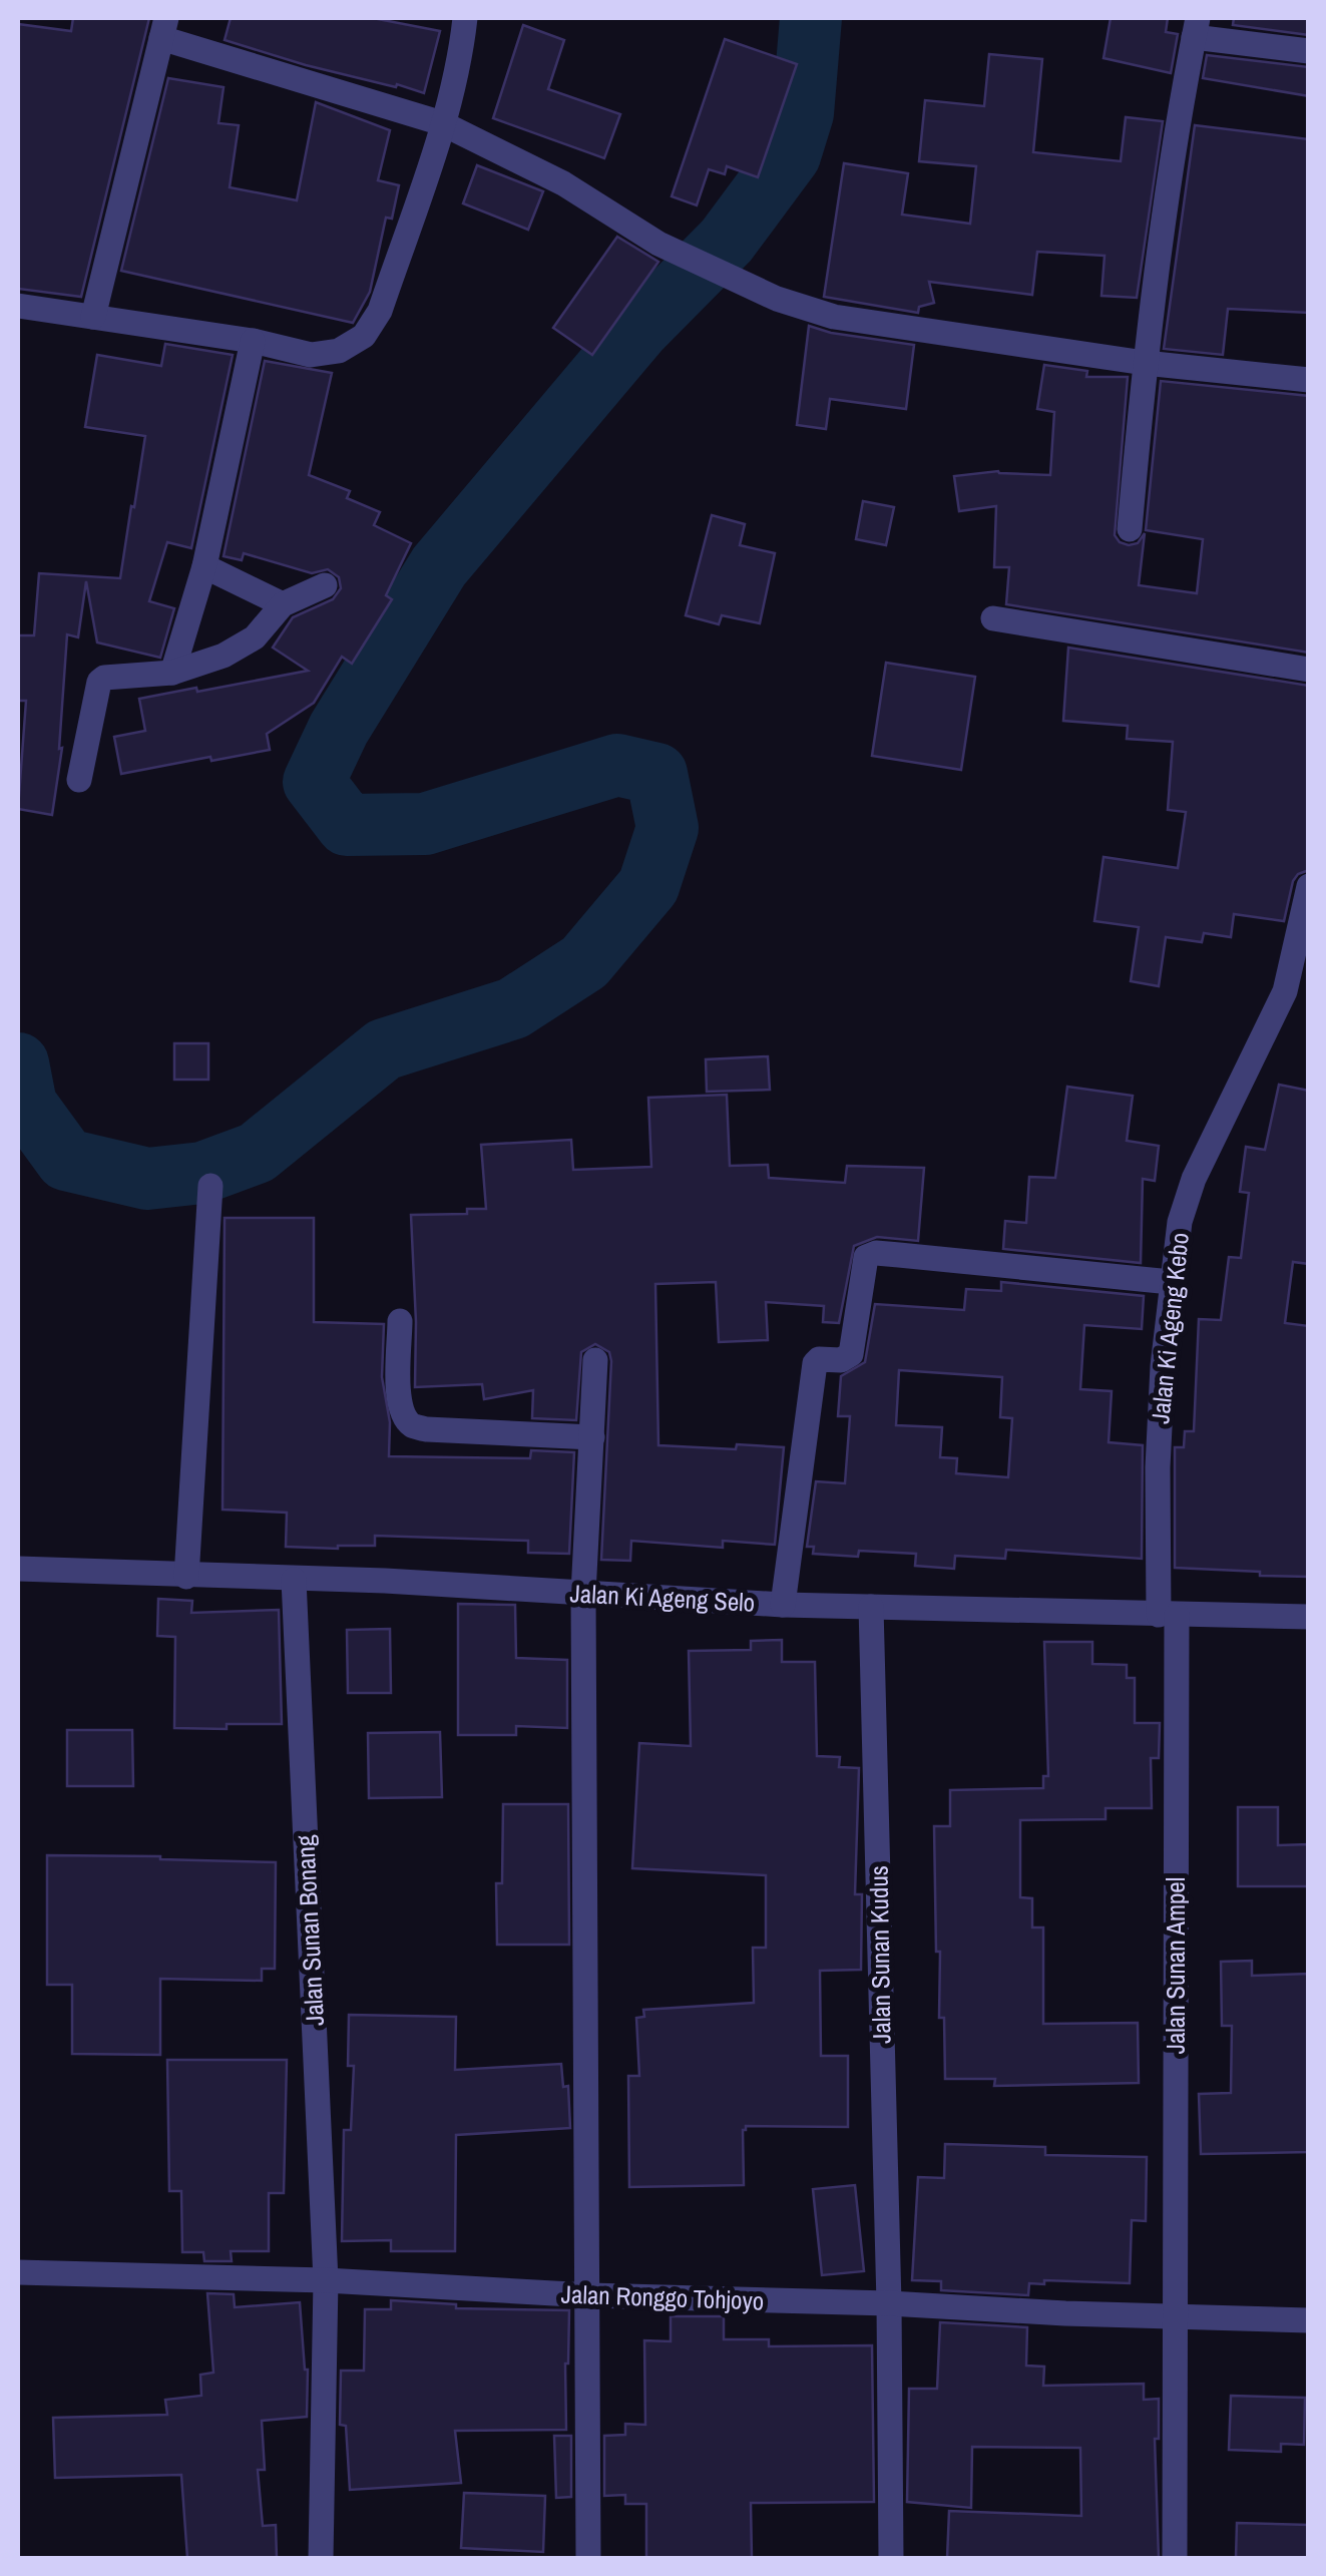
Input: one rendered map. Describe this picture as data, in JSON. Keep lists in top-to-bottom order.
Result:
{
  "streets": {
    "street": [
      "Jalan Ki Ageng Kebo",
      "Jalan Ki Ageng Selo",
      "Jalan Sunan Bonang",
      "Jalan Sunan Kudus",
      "Jalan Sunan Ampel",
      "Jalan Ronggo Tohjoyo"
    ]
  },
  "crossings": [
    ["Jalan Ki Ageng Kebo", "Jalan Ki Ageng Selo"],
    ["Jalan Ki Ageng Kebo", "Jalan Sunan Ampel"],
    ["Jalan Ki Ageng Selo", "Jalan Sunan Bonang"],
    ["Jalan Ki Ageng Selo", "Jalan Sunan Kudus"],
    ["Jalan Ki Ageng Selo", "Jalan Sunan Ampel"],
    ["Jalan Sunan Bonang", "Jalan Ronggo Tohjoyo"],
    ["Jalan Sunan Kudus", "Jalan Ronggo Tohjoyo"],
    ["Jalan Sunan Ampel", "Jalan Ronggo Tohjoyo"]
  ]
}
